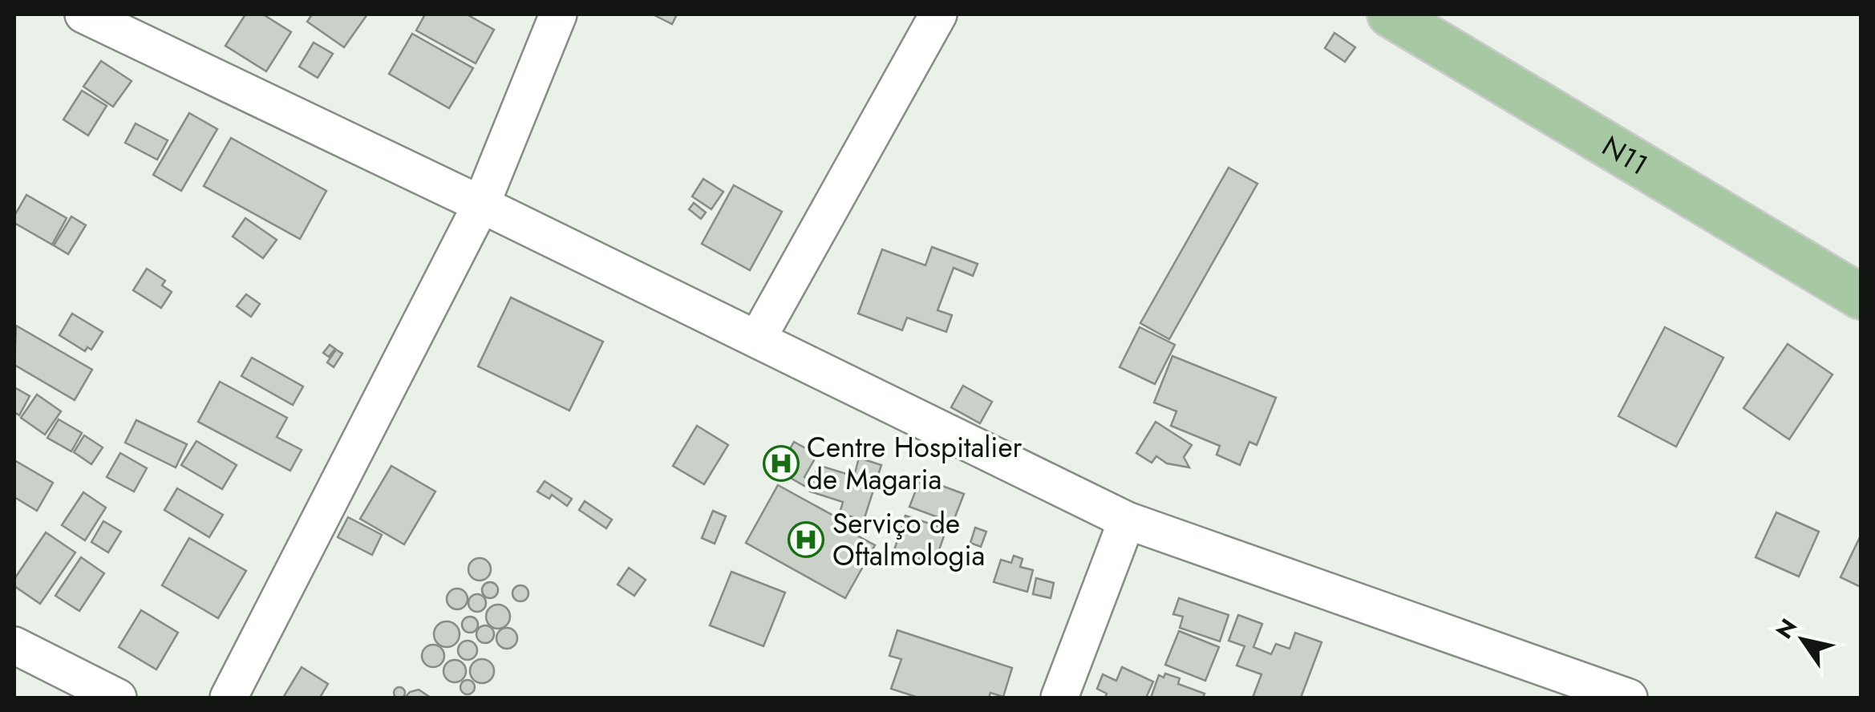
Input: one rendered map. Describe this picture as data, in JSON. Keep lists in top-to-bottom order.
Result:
{
  "streets": {
    "main road": ["N11"]
  },
  "places": {
    "hospital": ["Centre Hospitalier de Magaria", "Serviço de Oftalmologia"]
  },
  "north": "top left"
}
